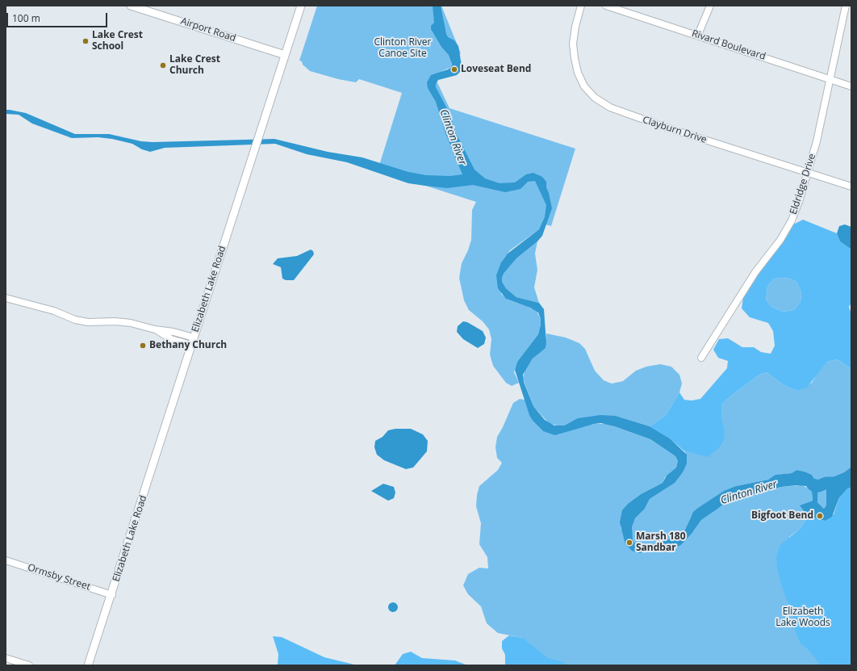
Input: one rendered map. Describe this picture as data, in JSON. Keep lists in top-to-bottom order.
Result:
{
  "streets": {
    "street": [
      "Airport Road",
      "Rivard Boulevard",
      "Clayburn Drive",
      "Eldridge Drive",
      "Elizabeth Lake Road",
      "Ormsby Street"
    ]
  },
  "crossings": [
    ["Airport Road", "Elizabeth Lake Road"],
    ["Rivard Boulevard", "Eldridge Drive"],
    ["Clayburn Drive", "Eldridge Drive"],
    ["Elizabeth Lake Road", "Ormsby Street"]
  ],
  "water": ["Clinton River"],
  "parks": ["Clinton River Canoe Site", "Elizabeth Lake Woods"],
  "places": [
    "Lake Crest School",
    "Lake Crest Church",
    "Loveseat Bend",
    "Bethany Church",
    "Bigfoot Bend",
    "Marsh 180 Sandbar"
  ],
  "scale_bar": "100 m"
}
